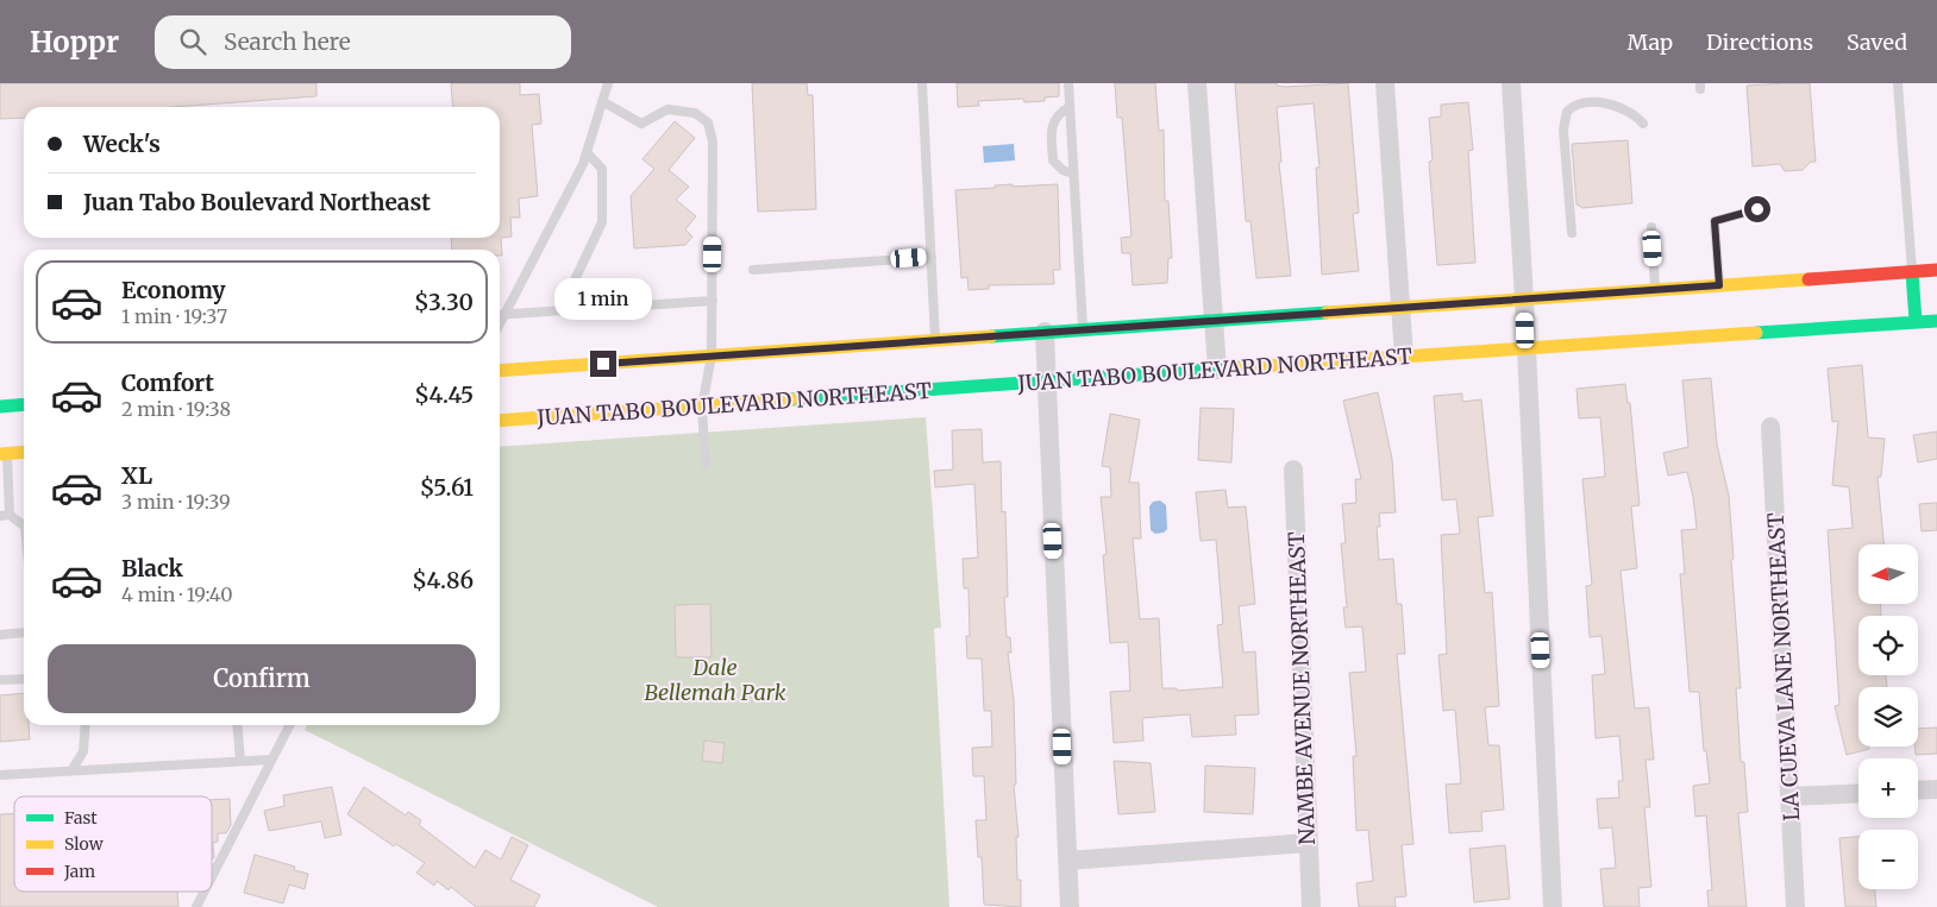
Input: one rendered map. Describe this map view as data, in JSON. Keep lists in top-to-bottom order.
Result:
{
  "streets": {
    "main road": ["JUAN TABO BOULEVARD NORTHEAST"],
    "street": ["LA CUEVA LANE NORTHEAST", "NAMBE AVENUE NORTHEAST"]
  },
  "parks": ["Dale Bellemah Park"],
  "legend": ["Fast", "Slow", "Jam"],
  "north": "left",
  "page": {
    "header": "Hoppr",
    "search": "Search here",
    "nav": ["Map", "Directions", "Saved"],
    "banner": ["Weck's", "Juan Tabo Boulevard Northeast"],
    "list": [
      {
        "name": "Economy",
        "note": "1 min · 19:37",
        "value": "$3.30"
      },
      {
        "name": "Comfort",
        "note": "2 min · 19:38",
        "value": "$4.45"
      },
      {
        "name": "XL",
        "note": "3 min · 19:39",
        "value": "$5.61"
      },
      {
        "name": "Black",
        "note": "4 min · 19:40",
        "value": "$4.86"
      }
    ],
    "bubble": "1 min",
    "map_buttons": ["+", "−"],
    "buttons": "Confirm"
  }
}
